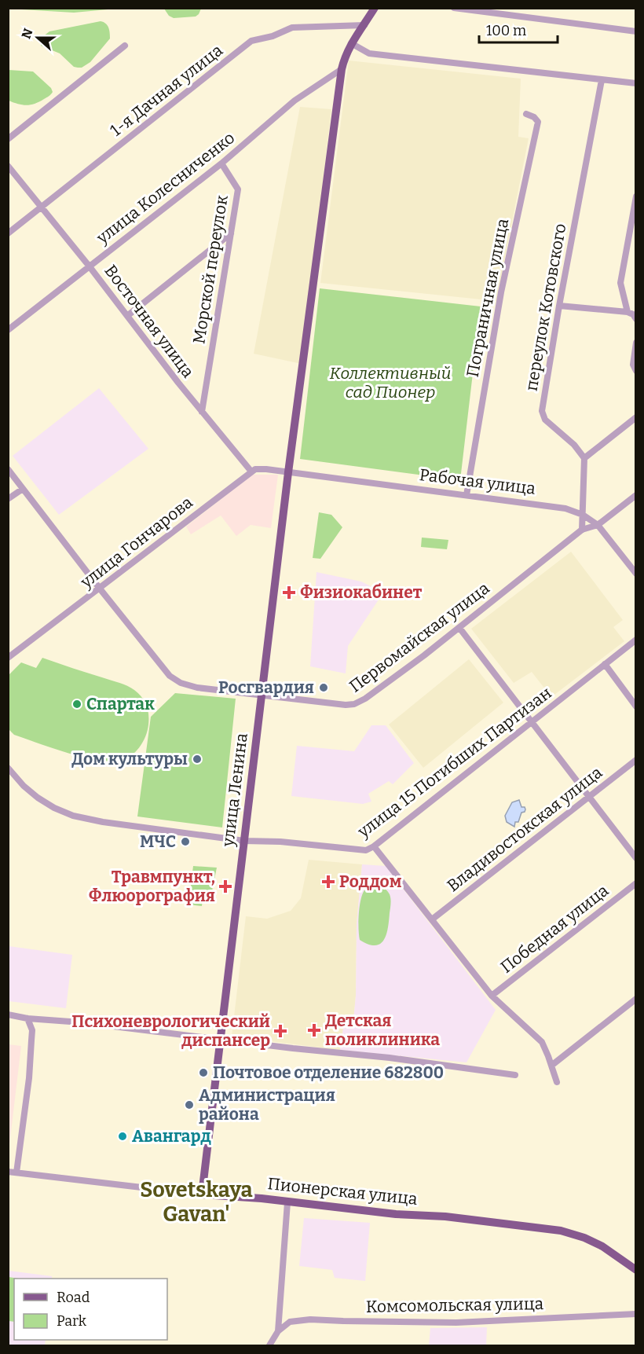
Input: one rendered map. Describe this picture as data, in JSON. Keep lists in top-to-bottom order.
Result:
{
  "streets": {
    "main road": ["улица Ленина", "Пионерская улица"],
    "street": [
      "1-я Дачная улица",
      "улица Колесниченко",
      "Морской переулок",
      "Пограничная улица",
      "переулок Котовского",
      "Восточная улица",
      "Рабочая улица",
      "улица Гончарова",
      "Первомайская улица",
      "улица 15 Погибших Партизан",
      "Владивостокская улица",
      "Победная улица",
      "Комсомольская улица"
    ]
  },
  "crossings": [
    ["1-я Дачная улица", "Восточная улица"],
    ["1-я Дачная улица", "улица Ленина"],
    ["улица Колесниченко", "Морской переулок"],
    ["улица Колесниченко", "Восточная улица"],
    ["улица Колесниченко", "улица Ленина"],
    ["Морской переулок", "Восточная улица"],
    ["Пограничная улица", "Рабочая улица"],
    ["Восточная улица", "улица Гончарова"],
    ["Рабочая улица", "Первомайская улица"],
    ["Рабочая улица", "улица Ленина"],
    ["улица Гончарова", "Первомайская улица"],
    ["Первомайская улица", "улица Ленина"],
    ["улица 15 Погибших Партизан", "улица Ленина"],
    ["улица Ленина", "Пионерская улица"]
  ],
  "districts": ["Sovetskaya Gavan'"],
  "parks": ["Коллективный сад Пионер"],
  "places": {
    "health": [
      "Физиокабинет",
      "Роддом",
      "Травмпункт, Флюорография",
      "Детская поликлиника",
      "Психоневрологический диспансер"
    ],
    "other": [
      "Росгвардия",
      "Спартак",
      "Дом культуры",
      "МЧС",
      "Почтовое отделение 682800",
      "Администрация района",
      "Авангард"
    ]
  },
  "legend": ["Road", "Park"],
  "scale_bar": "100 m",
  "north": "left"
}
